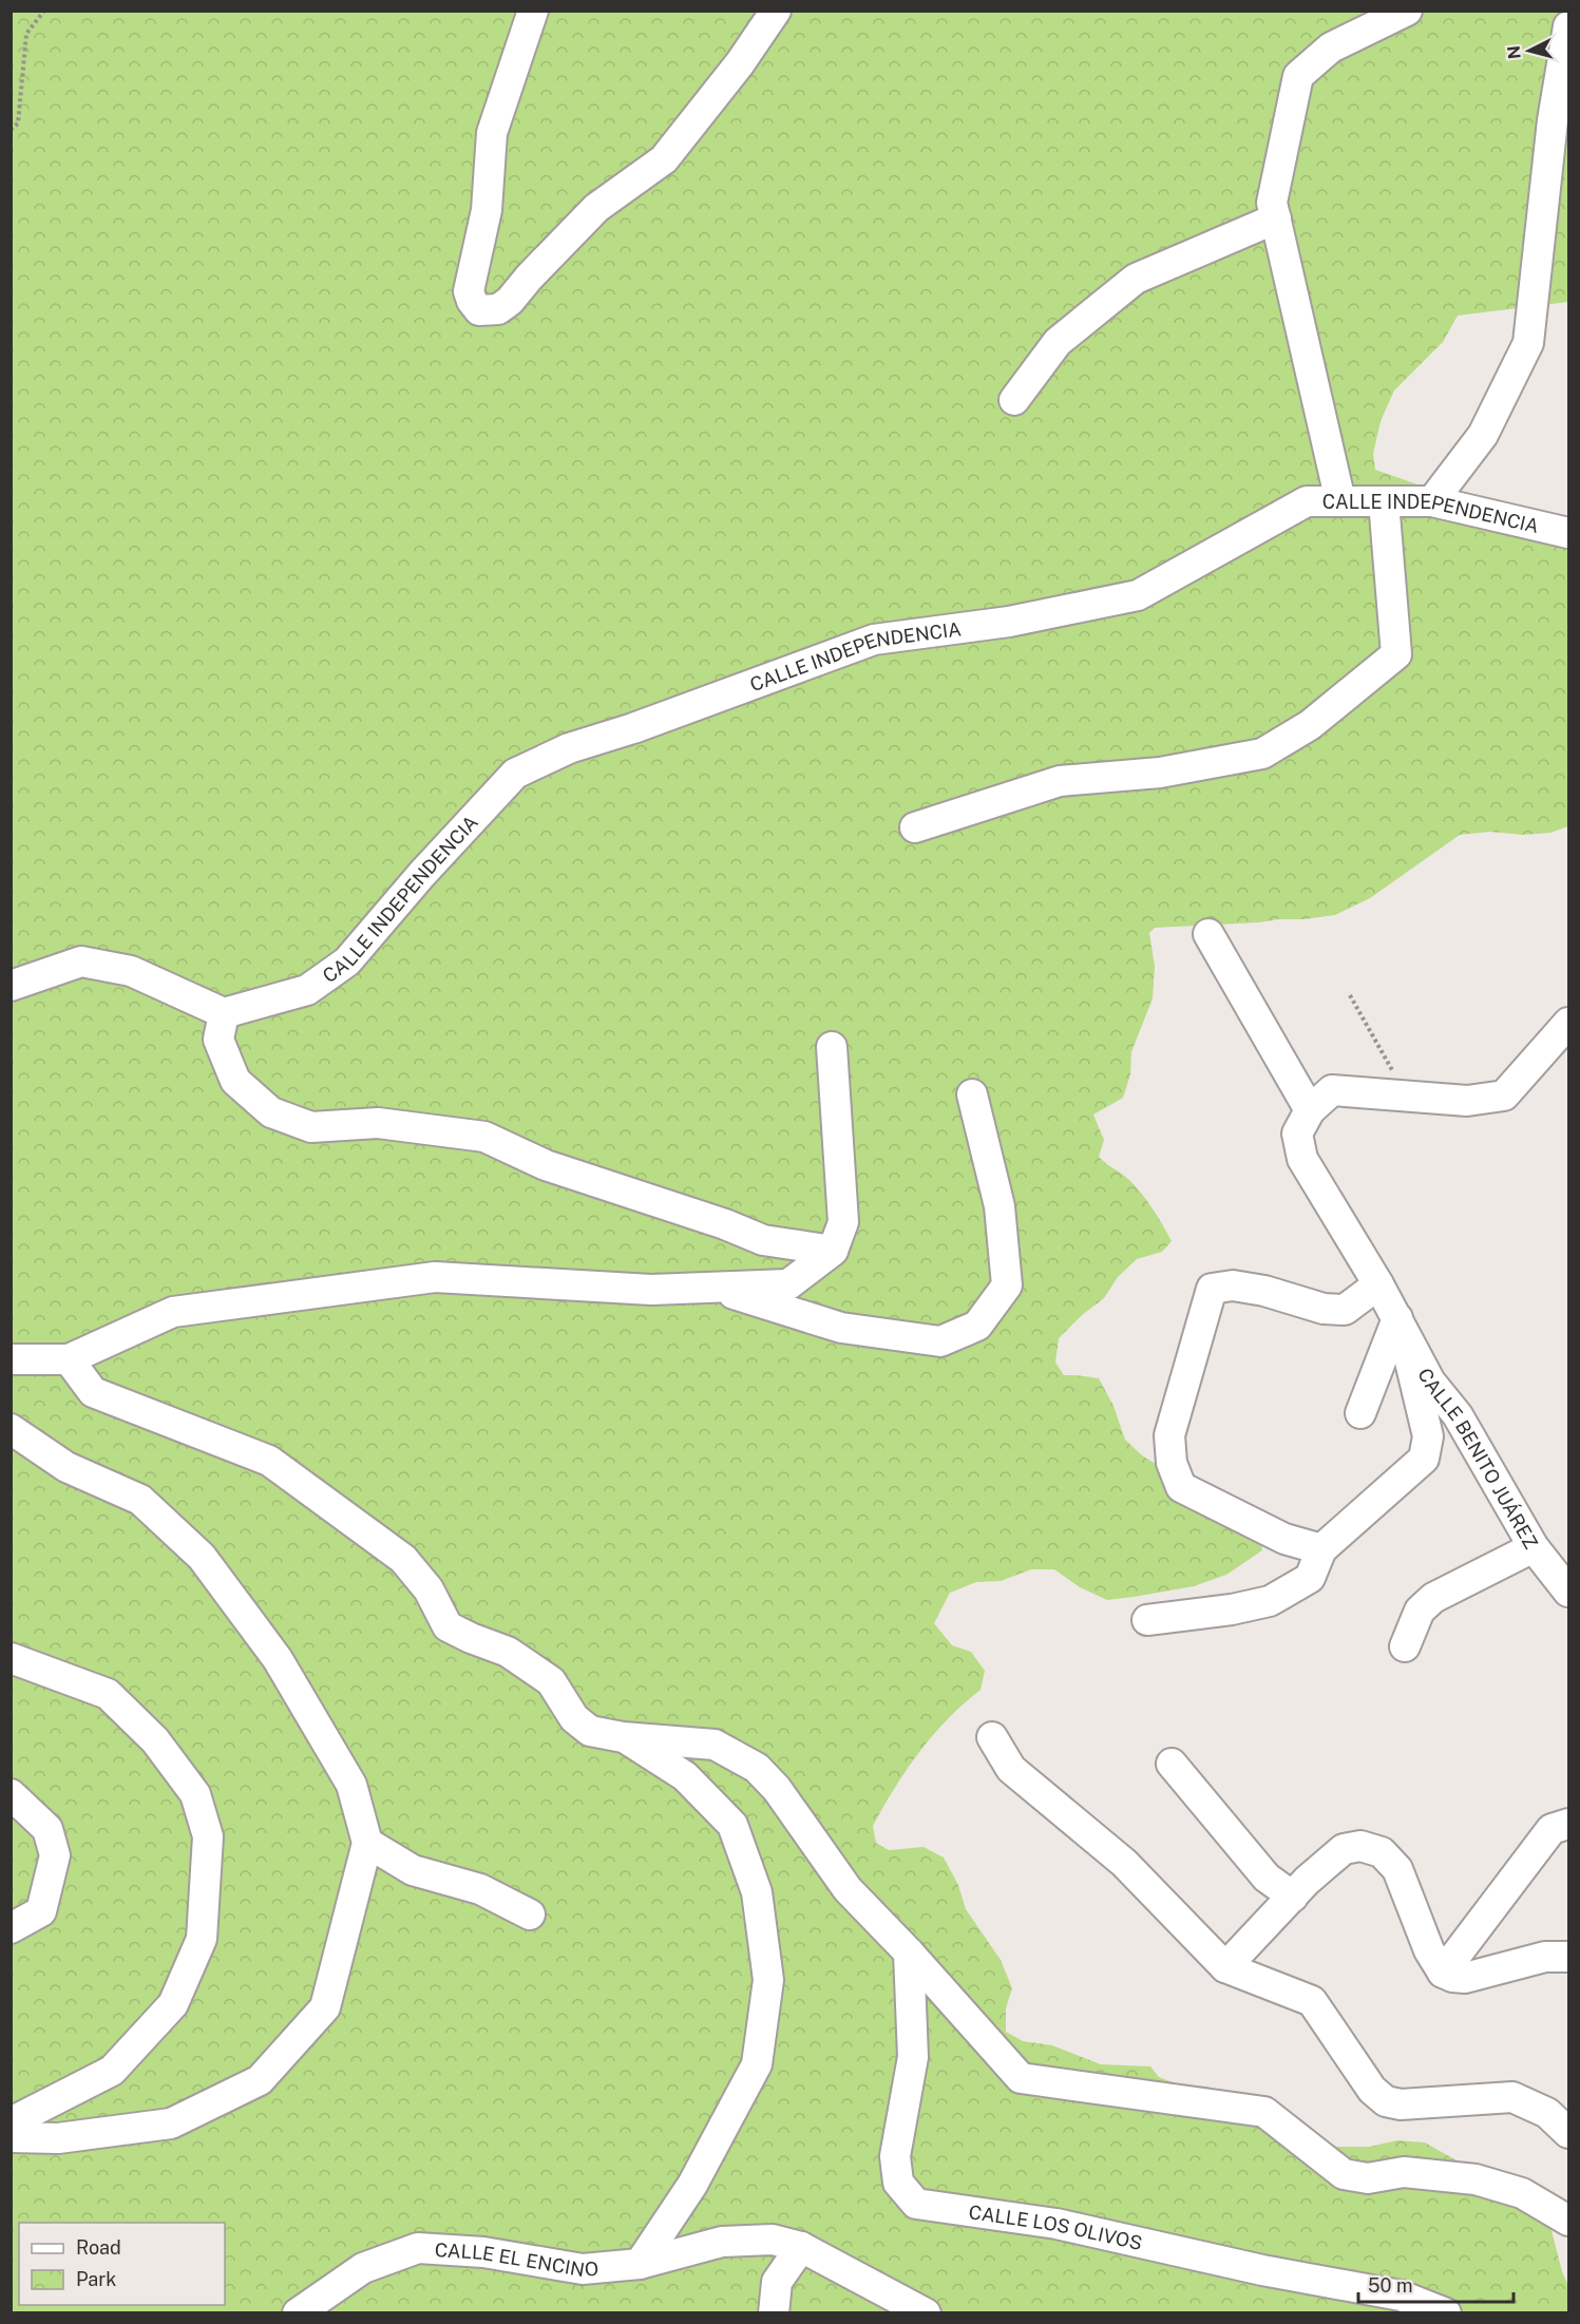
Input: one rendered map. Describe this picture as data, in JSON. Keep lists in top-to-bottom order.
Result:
{
  "streets": {
    "street": [
      "CALLE INDEPENDENCIA",
      "CALLE BENITO JUÁREZ",
      "CALLE LOS OLIVOS",
      "CALLE EL ENCINO"
    ]
  },
  "legend": ["Road", "Park"],
  "scale_bar": "50 m",
  "north": "left"
}
